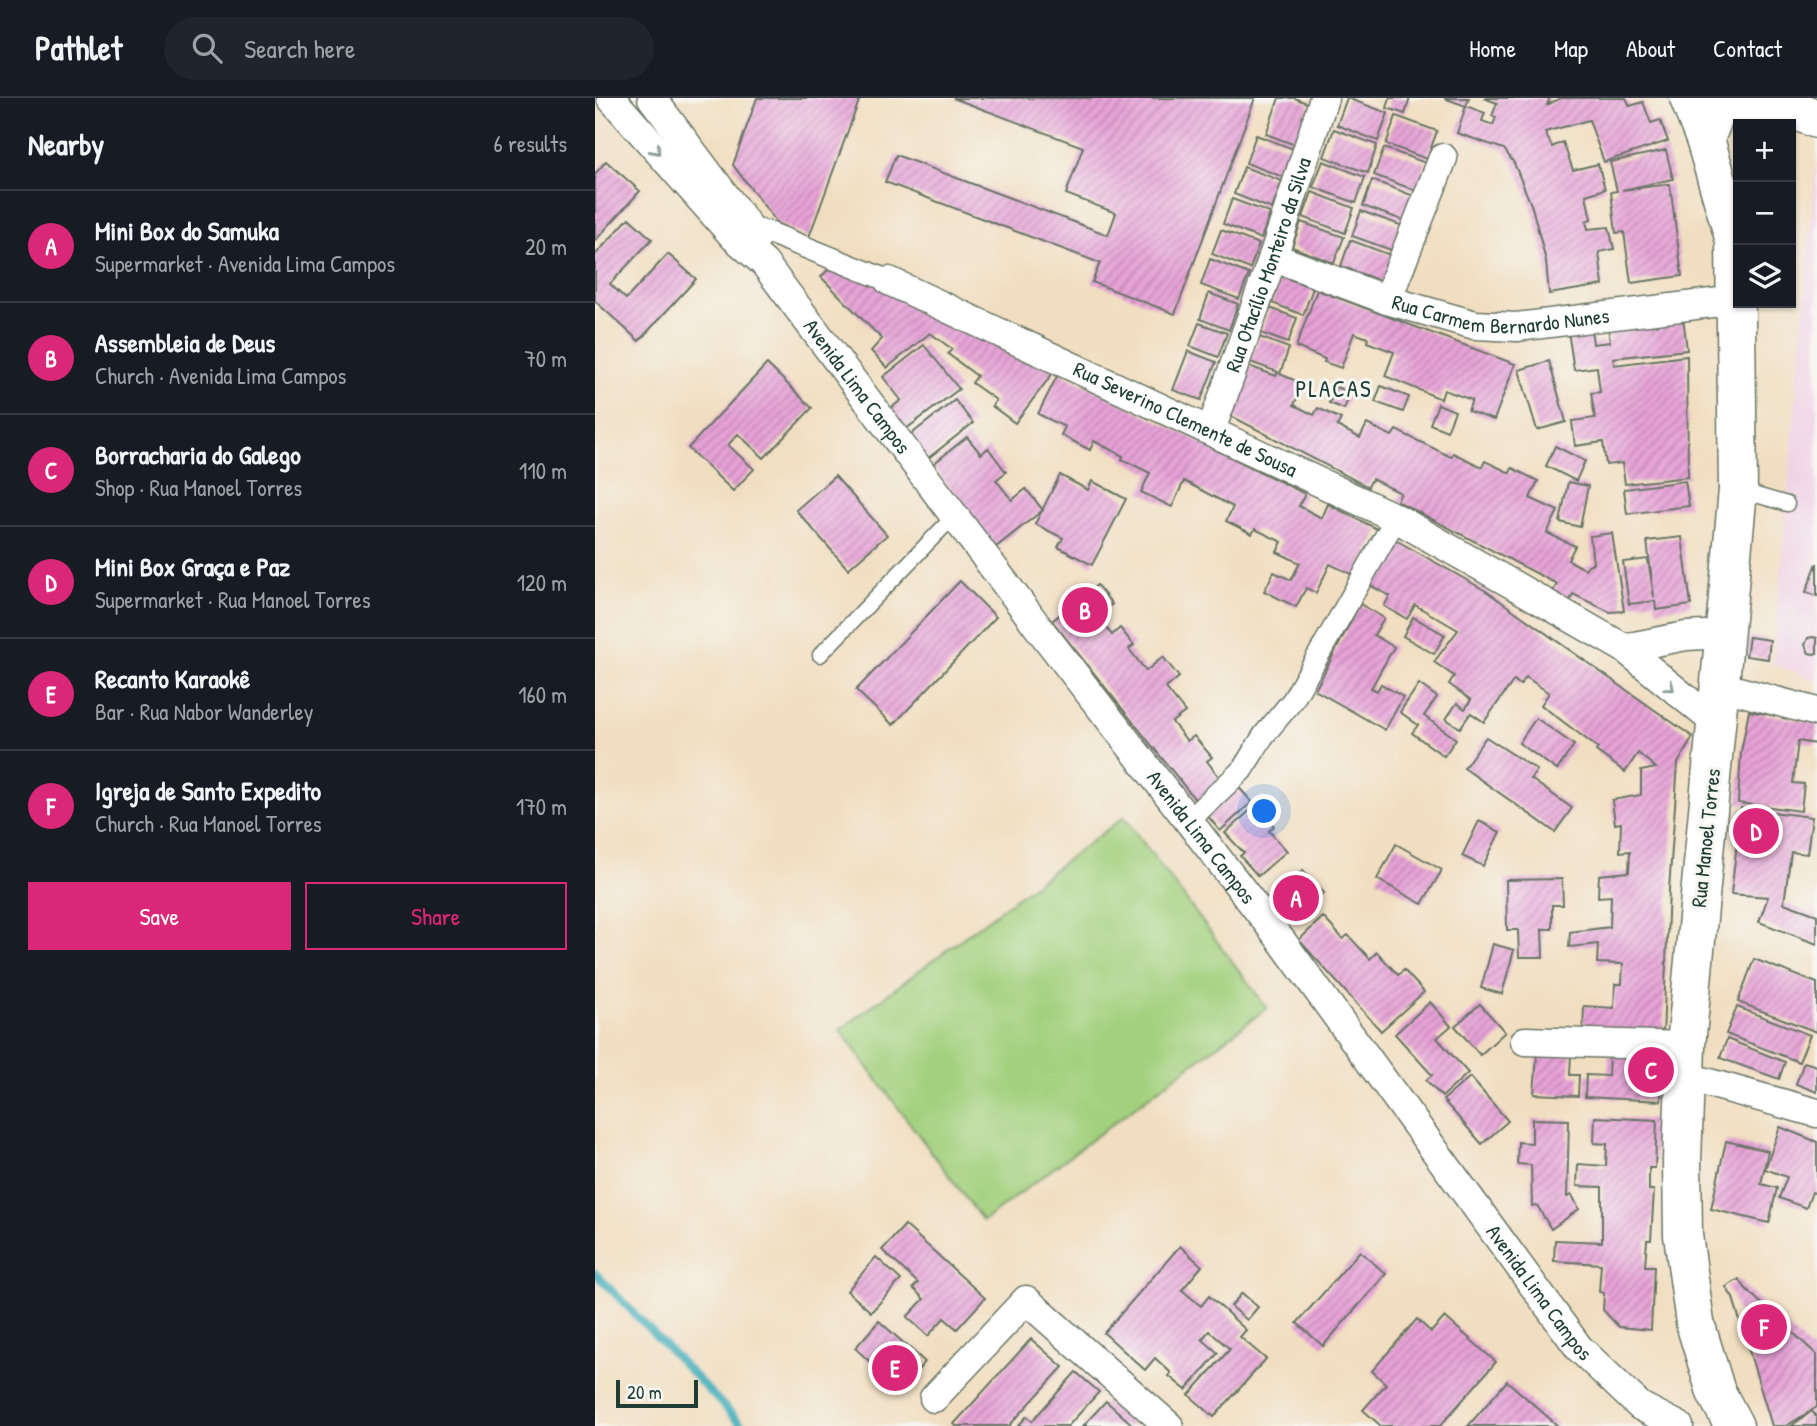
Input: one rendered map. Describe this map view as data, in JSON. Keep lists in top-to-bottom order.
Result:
{
  "streets": {
    "main road": ["Rua Manoel Torres"],
    "street": [
      "Rua Otacílio Monteiro da Silva",
      "Rua Carmem Bernardo Nunes",
      "Avenida Lima Campos",
      "Rua Severino Clemente de Sousa"
    ]
  },
  "crossings": [
    ["Rua Otacílio Monteiro da Silva", "Rua Carmem Bernardo Nunes"],
    ["Rua Otacílio Monteiro da Silva", "Rua Severino Clemente de Sousa"],
    ["Avenida Lima Campos", "Rua Severino Clemente de Sousa"],
    ["Rua Severino Clemente de Sousa", "Rua Manoel Torres"]
  ],
  "districts": ["PLACAS"],
  "scale_bar": "20 m",
  "page": {
    "header": "Pathlet",
    "search": "Search here",
    "nav": [
      "Home",
      "Map",
      "About",
      "Contact"
    ],
    "heading": ["Nearby", "6 results"],
    "map_buttons": ["+", "−"],
    "list": [
      {
        "mark": "A",
        "name": "Mini Box do Samuka",
        "note": "Supermarket · Avenida Lima Campos",
        "value": "20 m"
      },
      {
        "mark": "B",
        "name": "Assembleia de Deus",
        "note": "Church · Avenida Lima Campos",
        "value": "70 m"
      },
      {
        "mark": "C",
        "name": "Borracharia do Galego",
        "note": "Shop · Rua Manoel Torres",
        "value": "110 m"
      },
      {
        "mark": "D",
        "name": "Mini Box Graça e Paz",
        "note": "Supermarket · Rua Manoel Torres",
        "value": "120 m"
      },
      {
        "mark": "E",
        "name": "Recanto Karaokê",
        "note": "Bar · Rua Nabor Wanderley",
        "value": "160 m"
      },
      {
        "mark": "F",
        "name": "Igreja de Santo Expedito",
        "note": "Church · Rua Manoel Torres",
        "value": "170 m"
      }
    ],
    "pins": [
      "B",
      "D",
      "A",
      "C",
      "F",
      "E"
    ],
    "buttons": ["Save", "Share"],
    "scale": "20 m"
  }
}
